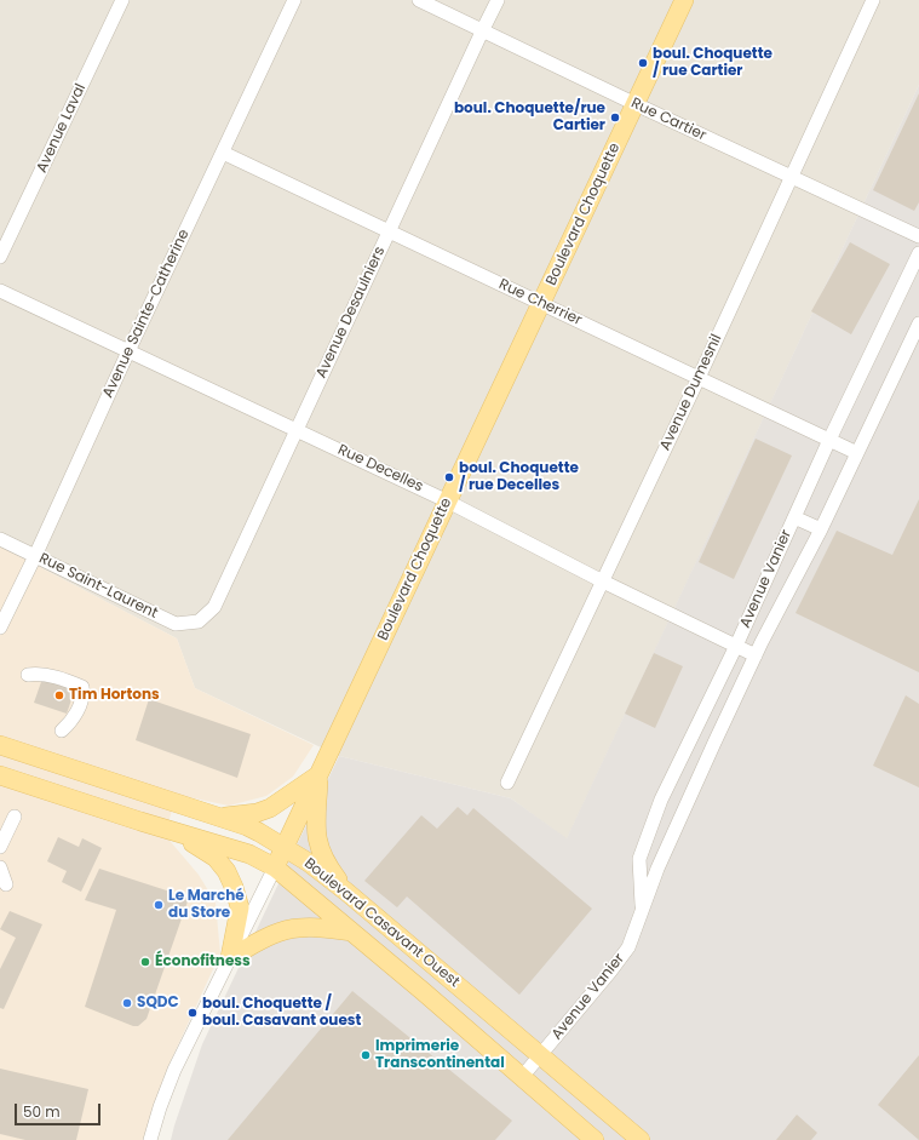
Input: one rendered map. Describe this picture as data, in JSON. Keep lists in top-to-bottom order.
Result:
{
  "streets": {
    "main road": ["Boulevard Choquette", "Boulevard Casavant Ouest"],
    "street": [
      "Rue Cartier",
      "Avenue Laval",
      "Rue Cherrier",
      "Avenue Desaulniers",
      "Avenue Sainte-Catherine",
      "Avenue Dumesnil",
      "Rue Decelles",
      "Avenue Vanier",
      "Rue Saint-Laurent"
    ]
  },
  "crossings": [
    ["Rue Cartier", "Boulevard Choquette"],
    ["Rue Cartier", "Avenue Desaulniers"],
    ["Rue Cartier", "Avenue Dumesnil"],
    ["Boulevard Choquette", "Rue Cherrier"],
    ["Boulevard Choquette", "Rue Decelles"],
    ["Boulevard Choquette", "Boulevard Casavant Ouest"],
    ["Rue Cherrier", "Avenue Desaulniers"],
    ["Rue Cherrier", "Avenue Sainte-Catherine"],
    ["Rue Cherrier", "Avenue Dumesnil"],
    ["Rue Cherrier", "Avenue Vanier"],
    ["Avenue Desaulniers", "Rue Decelles"],
    ["Avenue Desaulniers", "Rue Saint-Laurent"],
    ["Avenue Sainte-Catherine", "Rue Decelles"],
    ["Avenue Sainte-Catherine", "Rue Saint-Laurent"],
    ["Avenue Dumesnil", "Rue Decelles"],
    ["Rue Decelles", "Avenue Vanier"],
    ["Avenue Vanier", "Boulevard Casavant Ouest"]
  ],
  "places": [
    "boul. Choquette / rue Cartier",
    "boul. Choquette/rue Cartier",
    "boul. Choquette / rue Decelles",
    "Tim Hortons",
    "Le Marché du Store",
    "Éconofitness",
    "SQDC",
    "boul. Choquette / boul. Casavant ouest",
    "Imprimerie Transcontinental"
  ],
  "scale_bar": "50 m"
}
